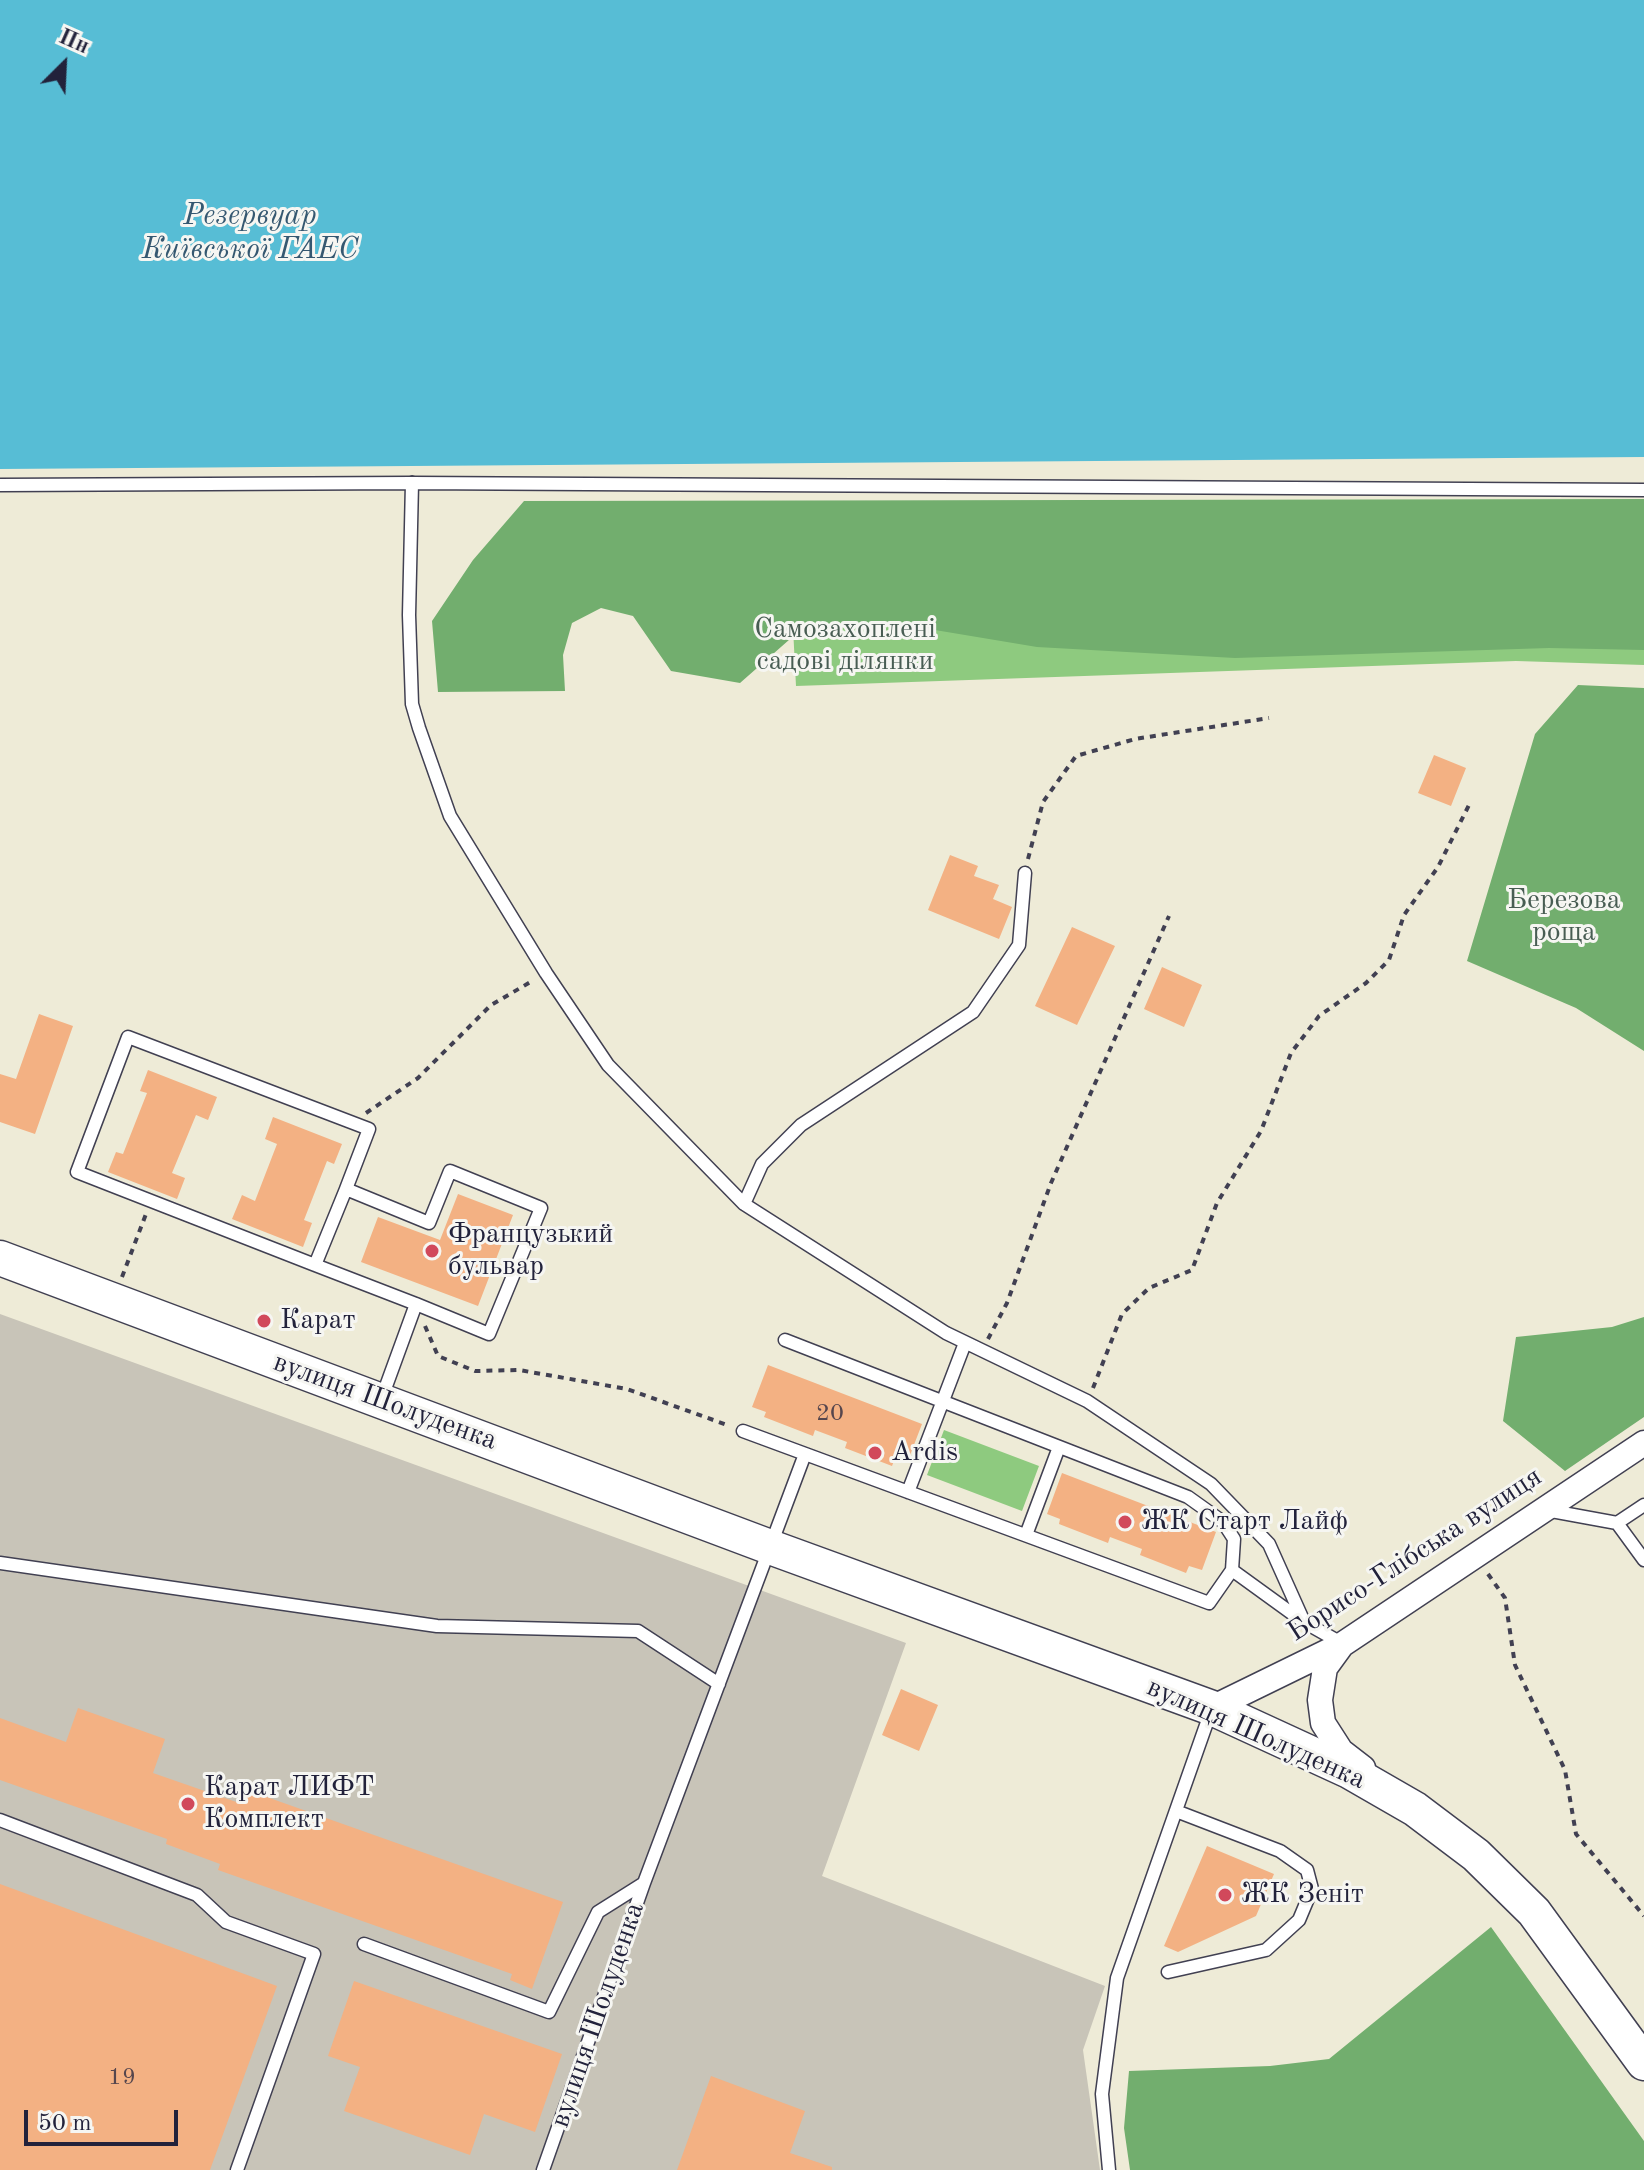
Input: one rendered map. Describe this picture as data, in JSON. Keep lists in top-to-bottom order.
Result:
{
  "streets": {
    "main road": ["вулиця Шолуденка"],
    "street": ["Борисо-Глібська вулиця"]
  },
  "crossings": [
    ["вулиця Шолуденка", "Борисо-Глібська вулиця"]
  ],
  "water": ["Резервуар Київської ГАЕС"],
  "parks": ["Самозахоплені садові ділянки", "Березова роща"],
  "places": [
    "Французький бульвар",
    "Карат",
    "Ardis",
    "ЖК Старт Лайф",
    "Карат ЛИФТ Комплект",
    "ЖК Зеніт"
  ],
  "house_numbers": ["20", "19"],
  "scale_bar": "50 m",
  "north": "top right"
}
